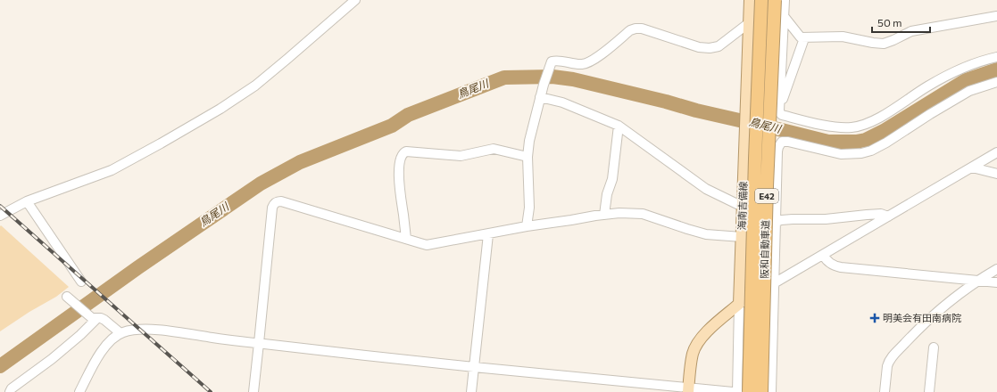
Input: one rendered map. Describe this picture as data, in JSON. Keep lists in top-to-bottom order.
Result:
{
  "streets": {
    "highway": ["E42", "阪和自動車道"],
    "main road": ["海南吉備線"]
  },
  "water": ["鳥尾川"],
  "places": {
    "health": ["明美会有田南病院"]
  },
  "scale_bar": "50 m"
}
